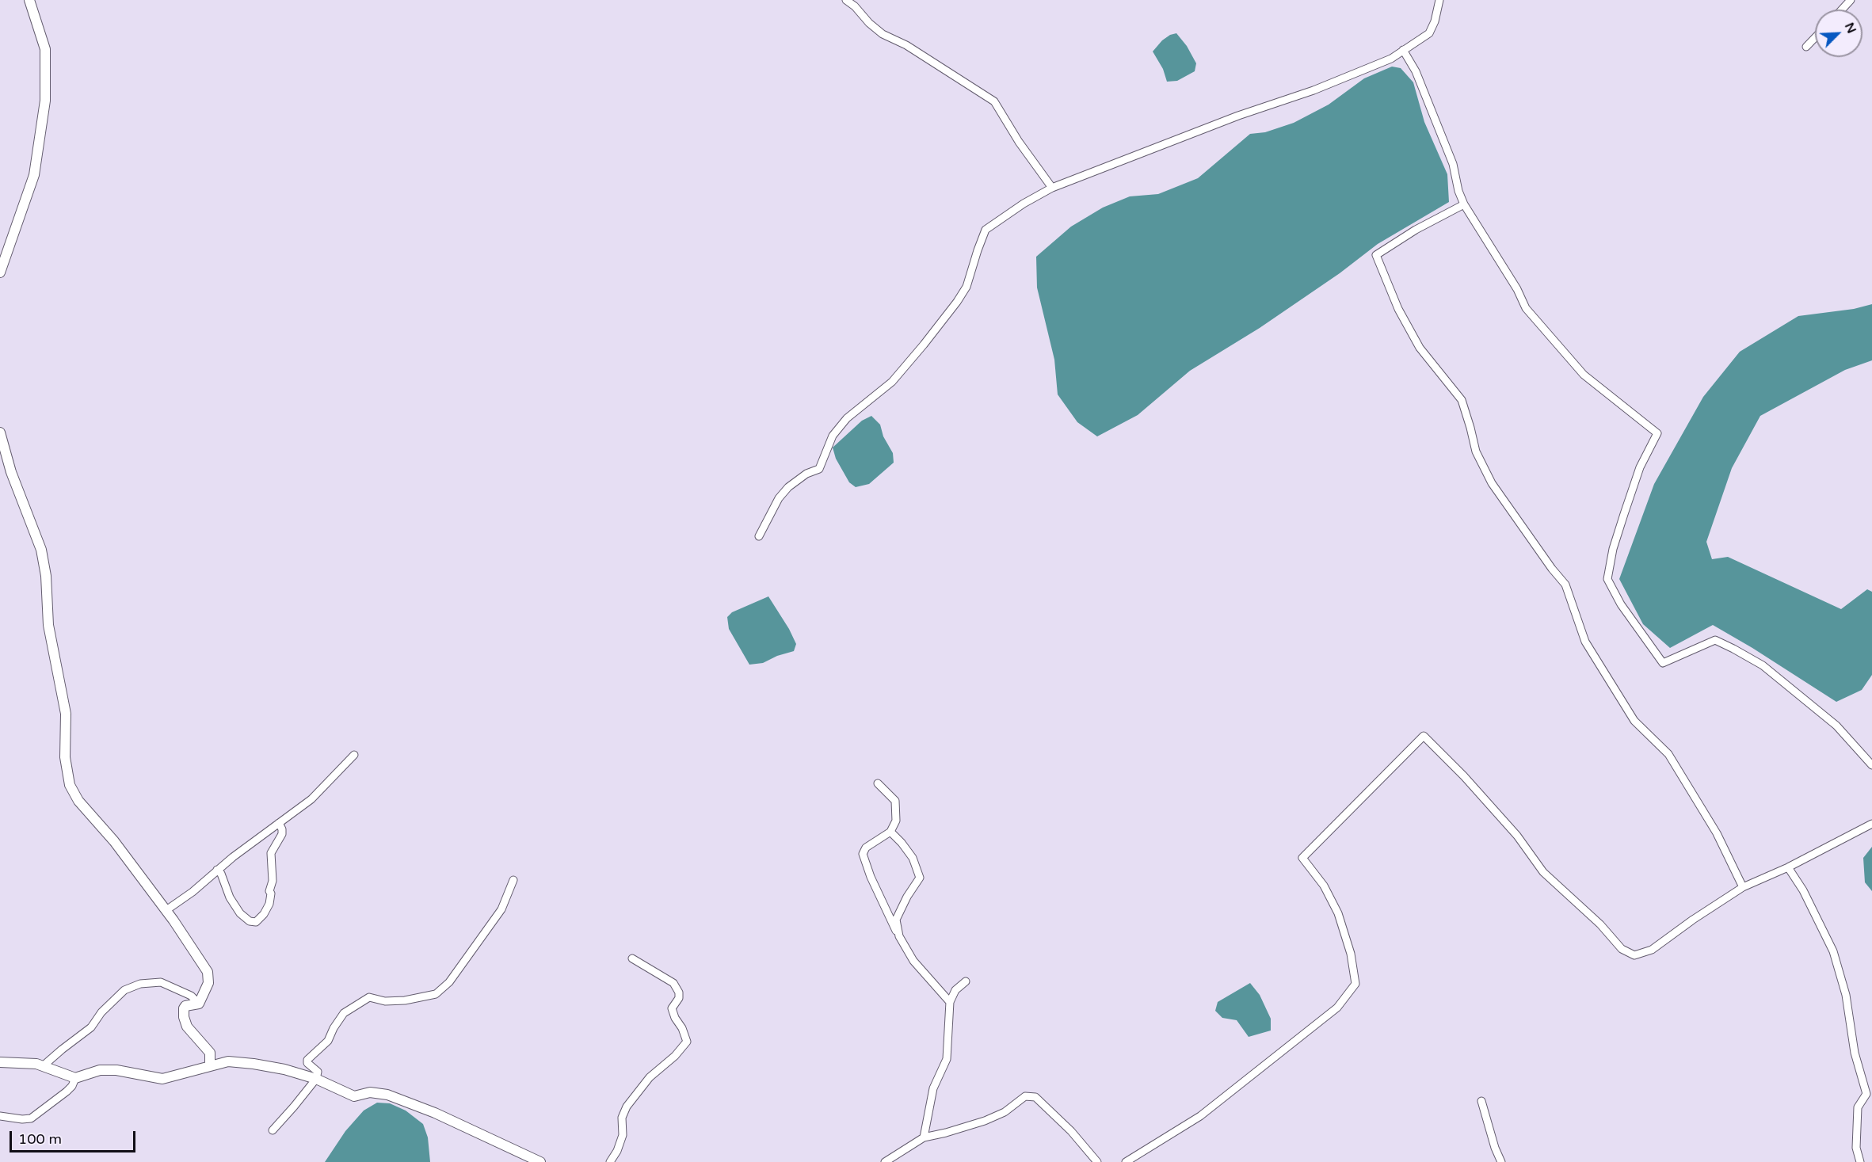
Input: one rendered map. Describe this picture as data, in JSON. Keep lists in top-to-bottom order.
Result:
{
  "scale_bar": "100 m",
  "north": "top right"
}
